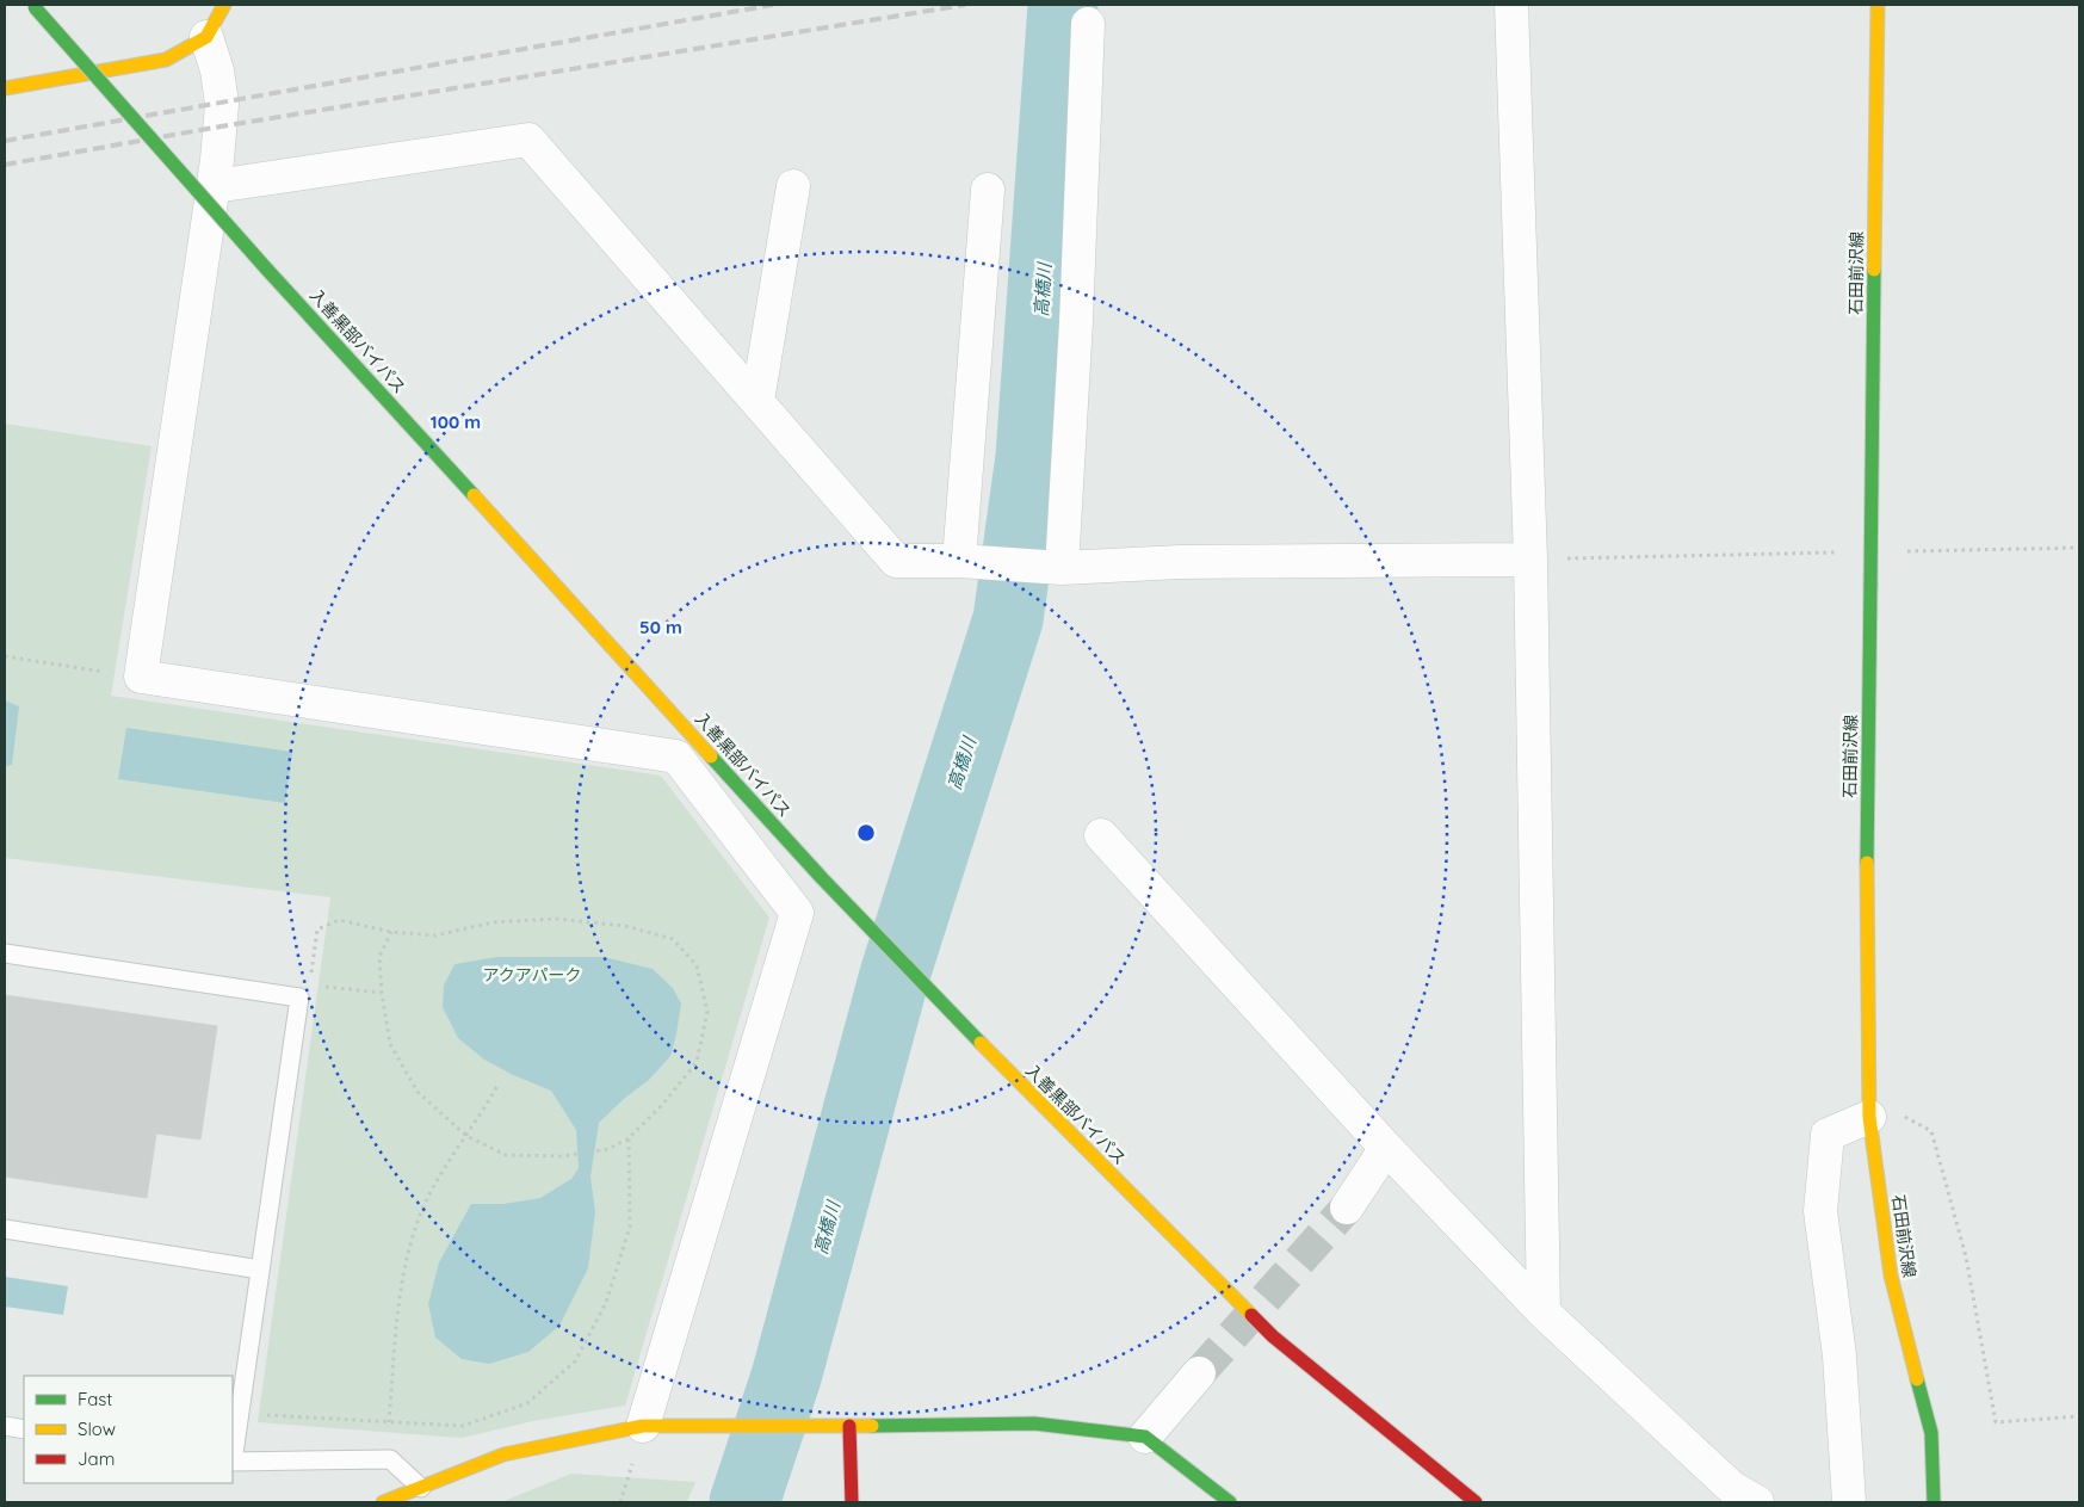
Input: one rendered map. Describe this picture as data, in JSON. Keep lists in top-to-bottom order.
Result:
{
  "streets": {
    "main road": ["石田前沢線", "入善黒部バイパス"]
  },
  "water": ["高橋川"],
  "parks": ["アクアパーク"],
  "legend": ["Fast", "Slow", "Jam"],
  "rings": ["100 m", "50 m"]
}
